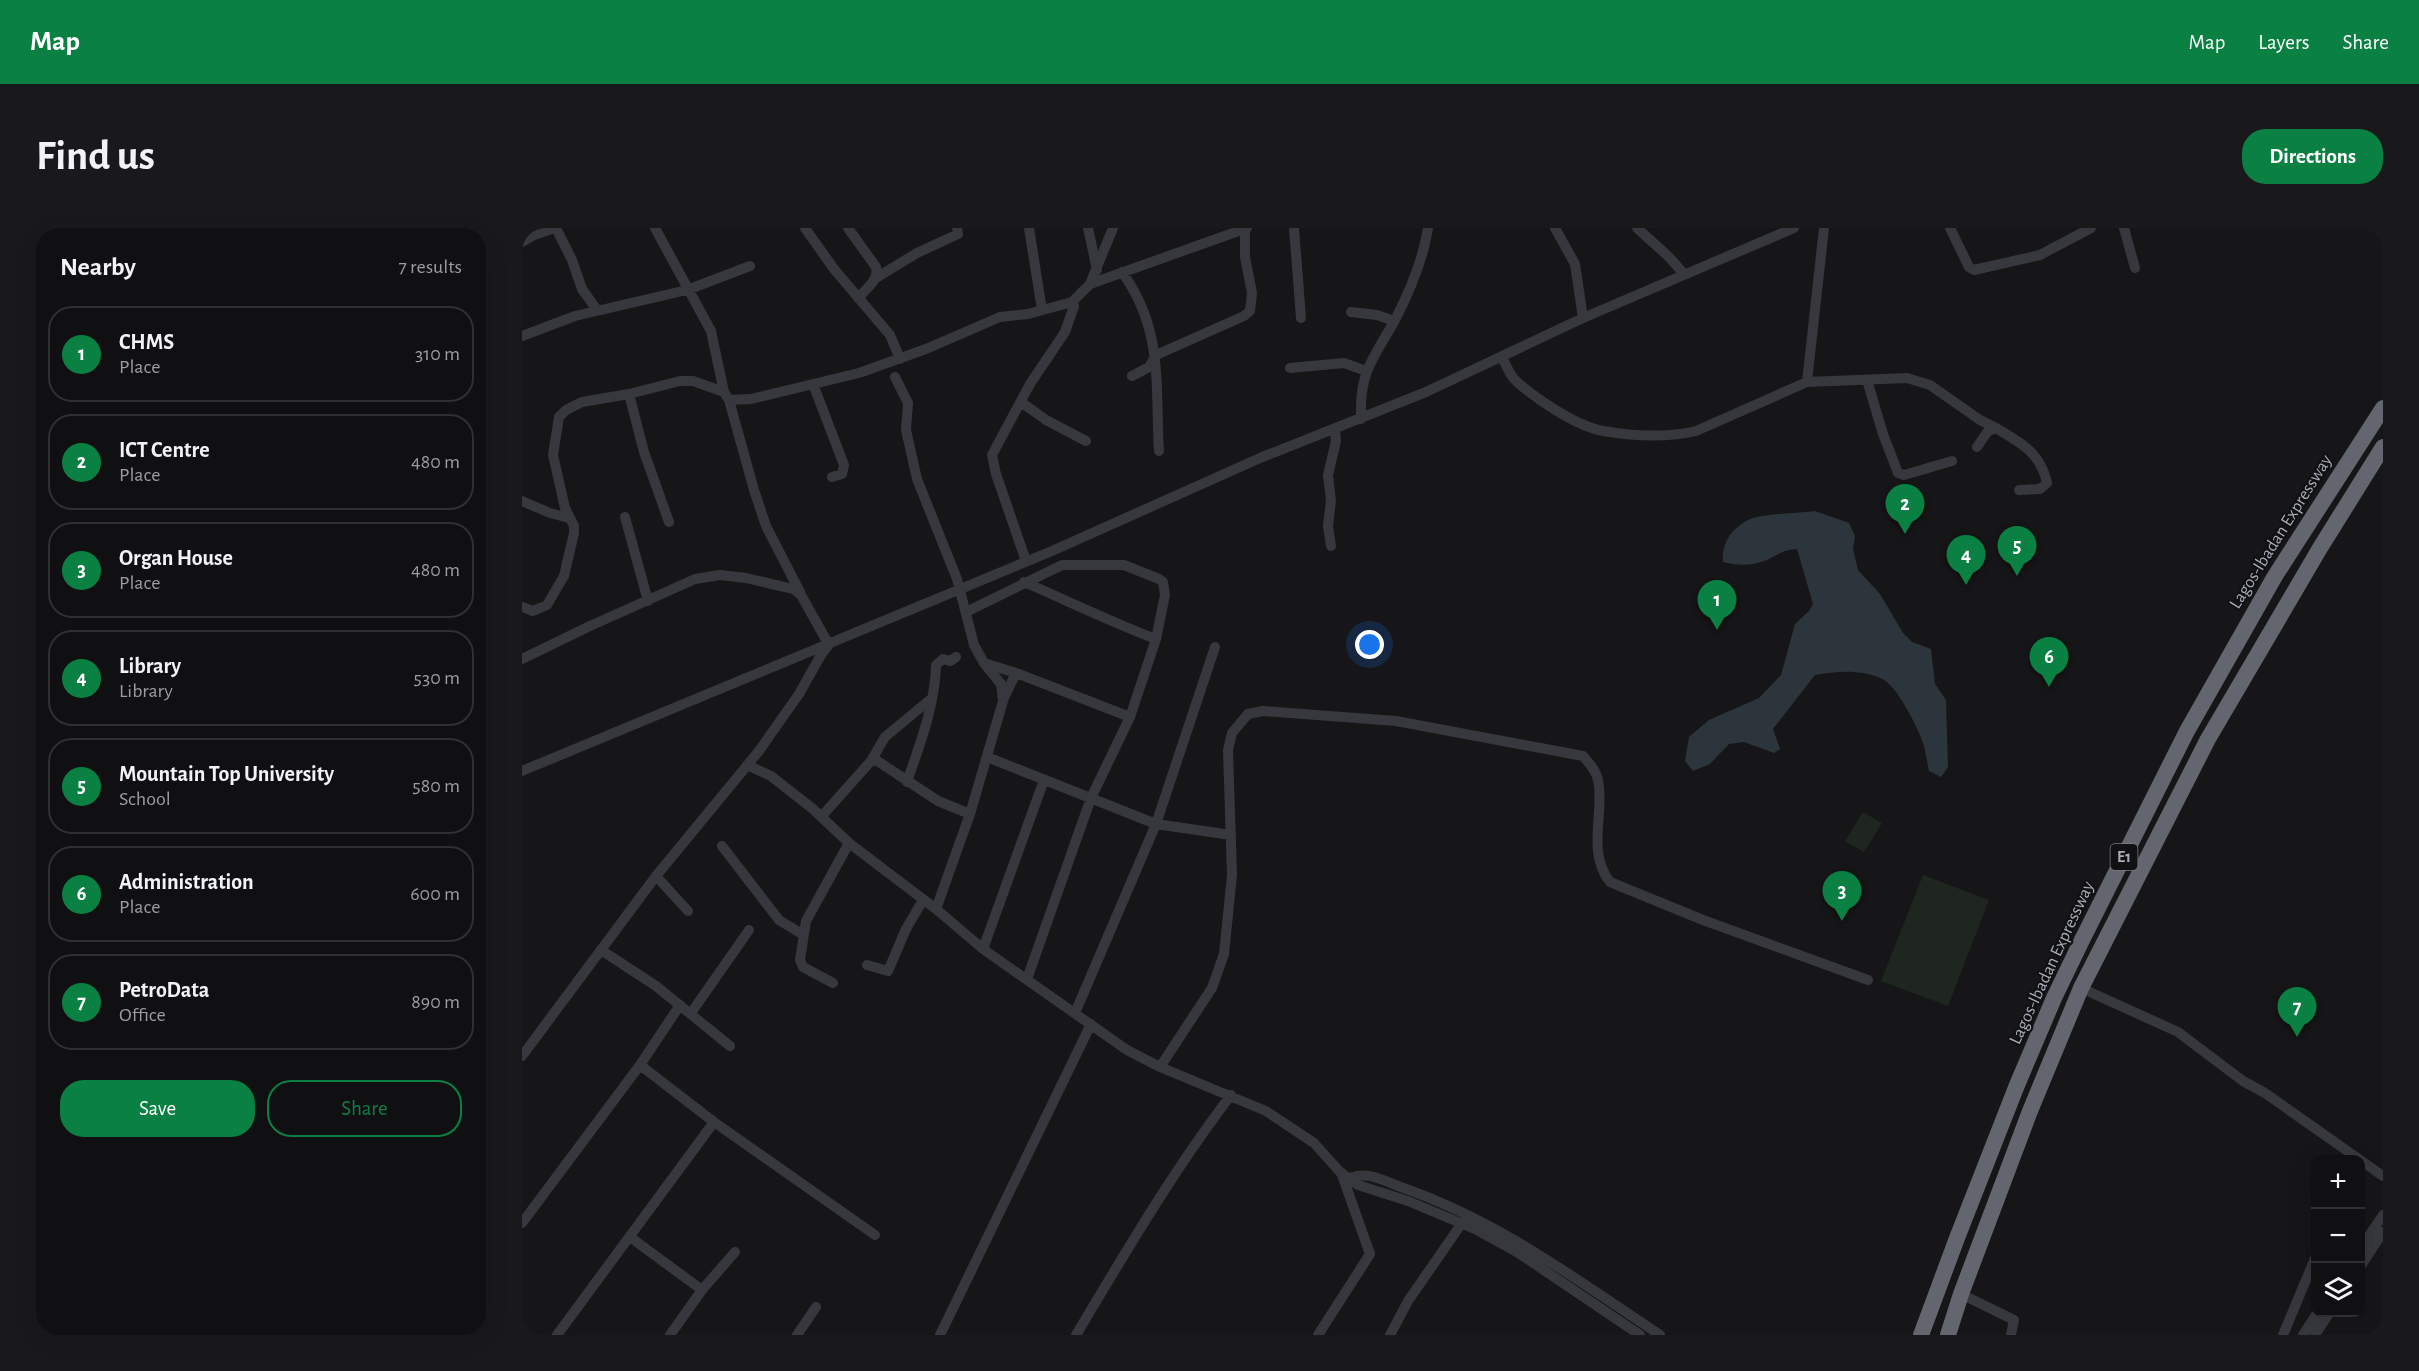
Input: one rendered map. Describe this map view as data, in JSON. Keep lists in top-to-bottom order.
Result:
{
  "streets": {
    "highway": ["Lagos-Ibadan Expressway", "E1"]
  },
  "page": {
    "header": "Map",
    "nav": ["Map", "Layers", "Share"],
    "buttons": [
      "Directions",
      ["Save", "Share"]
    ],
    "title": "Find us",
    "heading": ["Nearby", "7 results"],
    "list": [
      {
        "mark": "1",
        "name": "CHMS",
        "note": "Place",
        "value": "310 m"
      },
      {
        "mark": "2",
        "name": "ICT Centre",
        "note": "Place",
        "value": "480 m"
      },
      {
        "mark": "3",
        "name": "Organ House",
        "note": "Place",
        "value": "480 m"
      },
      {
        "mark": "4",
        "name": "Library",
        "note": "Library",
        "value": "530 m"
      },
      {
        "mark": "5",
        "name": "Mountain Top University",
        "note": "School",
        "value": "580 m"
      },
      {
        "mark": "6",
        "name": "Administration",
        "note": "Place",
        "value": "600 m"
      },
      {
        "mark": "7",
        "name": "PetroData",
        "note": "Office",
        "value": "890 m"
      }
    ],
    "pins": [
      "2",
      "5",
      "4",
      "1",
      "6",
      "3",
      "7"
    ],
    "map_buttons": ["+", "−"]
  }
}
